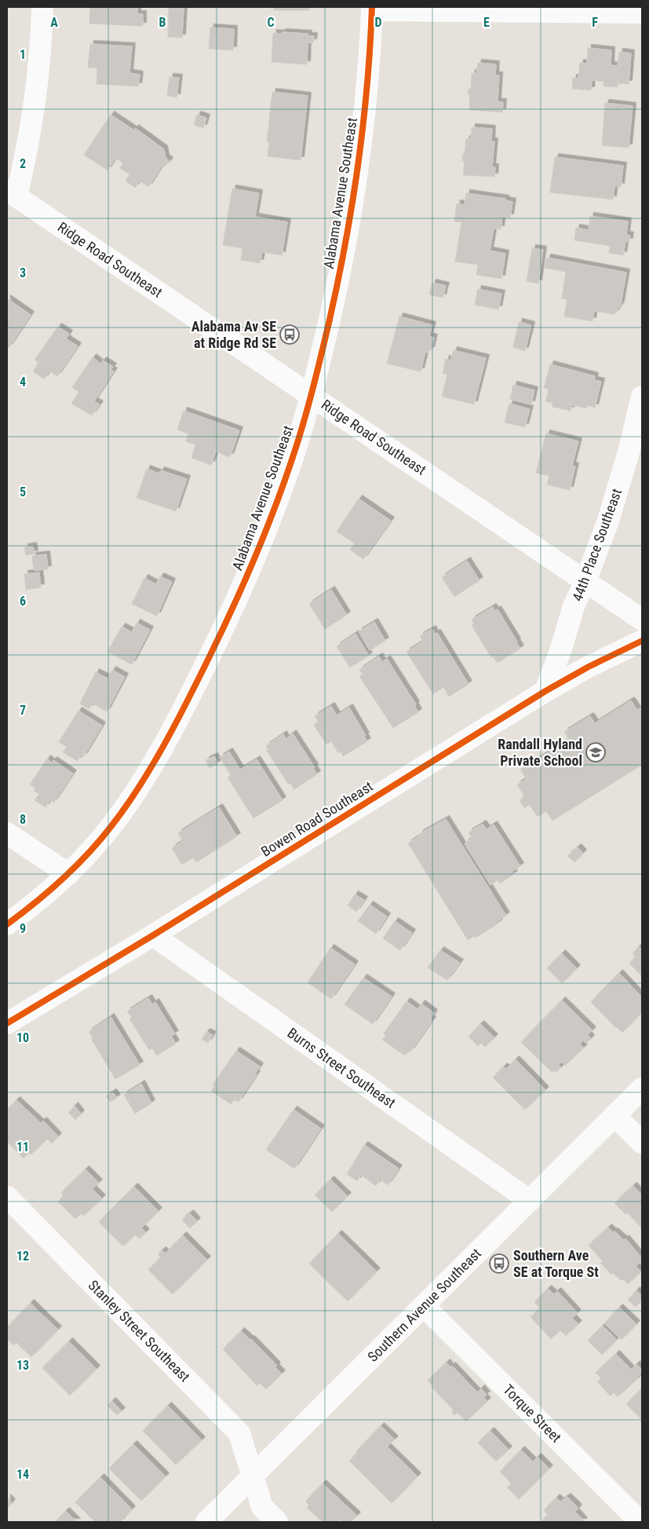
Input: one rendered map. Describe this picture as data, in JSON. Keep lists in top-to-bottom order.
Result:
{
  "streets": {
    "street": [
      "Alabama Avenue Southeast",
      "Ridge Road Southeast",
      "44th Place Southeast",
      "Bowen Road Southeast",
      "Burns Street Southeast",
      "Southern Avenue Southeast",
      "Stanley Street Southeast",
      "Torque Street"
    ]
  },
  "crossings": [
    ["Alabama Avenue Southeast", "Ridge Road Southeast"],
    ["Ridge Road Southeast", "44th Place Southeast"],
    ["44th Place Southeast", "Bowen Road Southeast"],
    ["Bowen Road Southeast", "Burns Street Southeast"],
    ["Burns Street Southeast", "Southern Avenue Southeast"],
    ["Southern Avenue Southeast", "Stanley Street Southeast"],
    ["Southern Avenue Southeast", "Torque Street"]
  ],
  "places": {
    "bus stop": ["Alabama Av SE at Ridge Rd SE", "Southern Ave SE at Torque St"],
    "school or university": ["Randall Hyland Private School"]
  },
  "grid": {
    "columns": [
      "A",
      "B",
      "C",
      "D",
      "E",
      "F"
    ],
    "rows": [
      "1",
      "2",
      "3",
      "4",
      "5",
      "6",
      "7",
      "8",
      "9",
      "10",
      "11",
      "12",
      "13",
      "14"
    ]
  }
}
